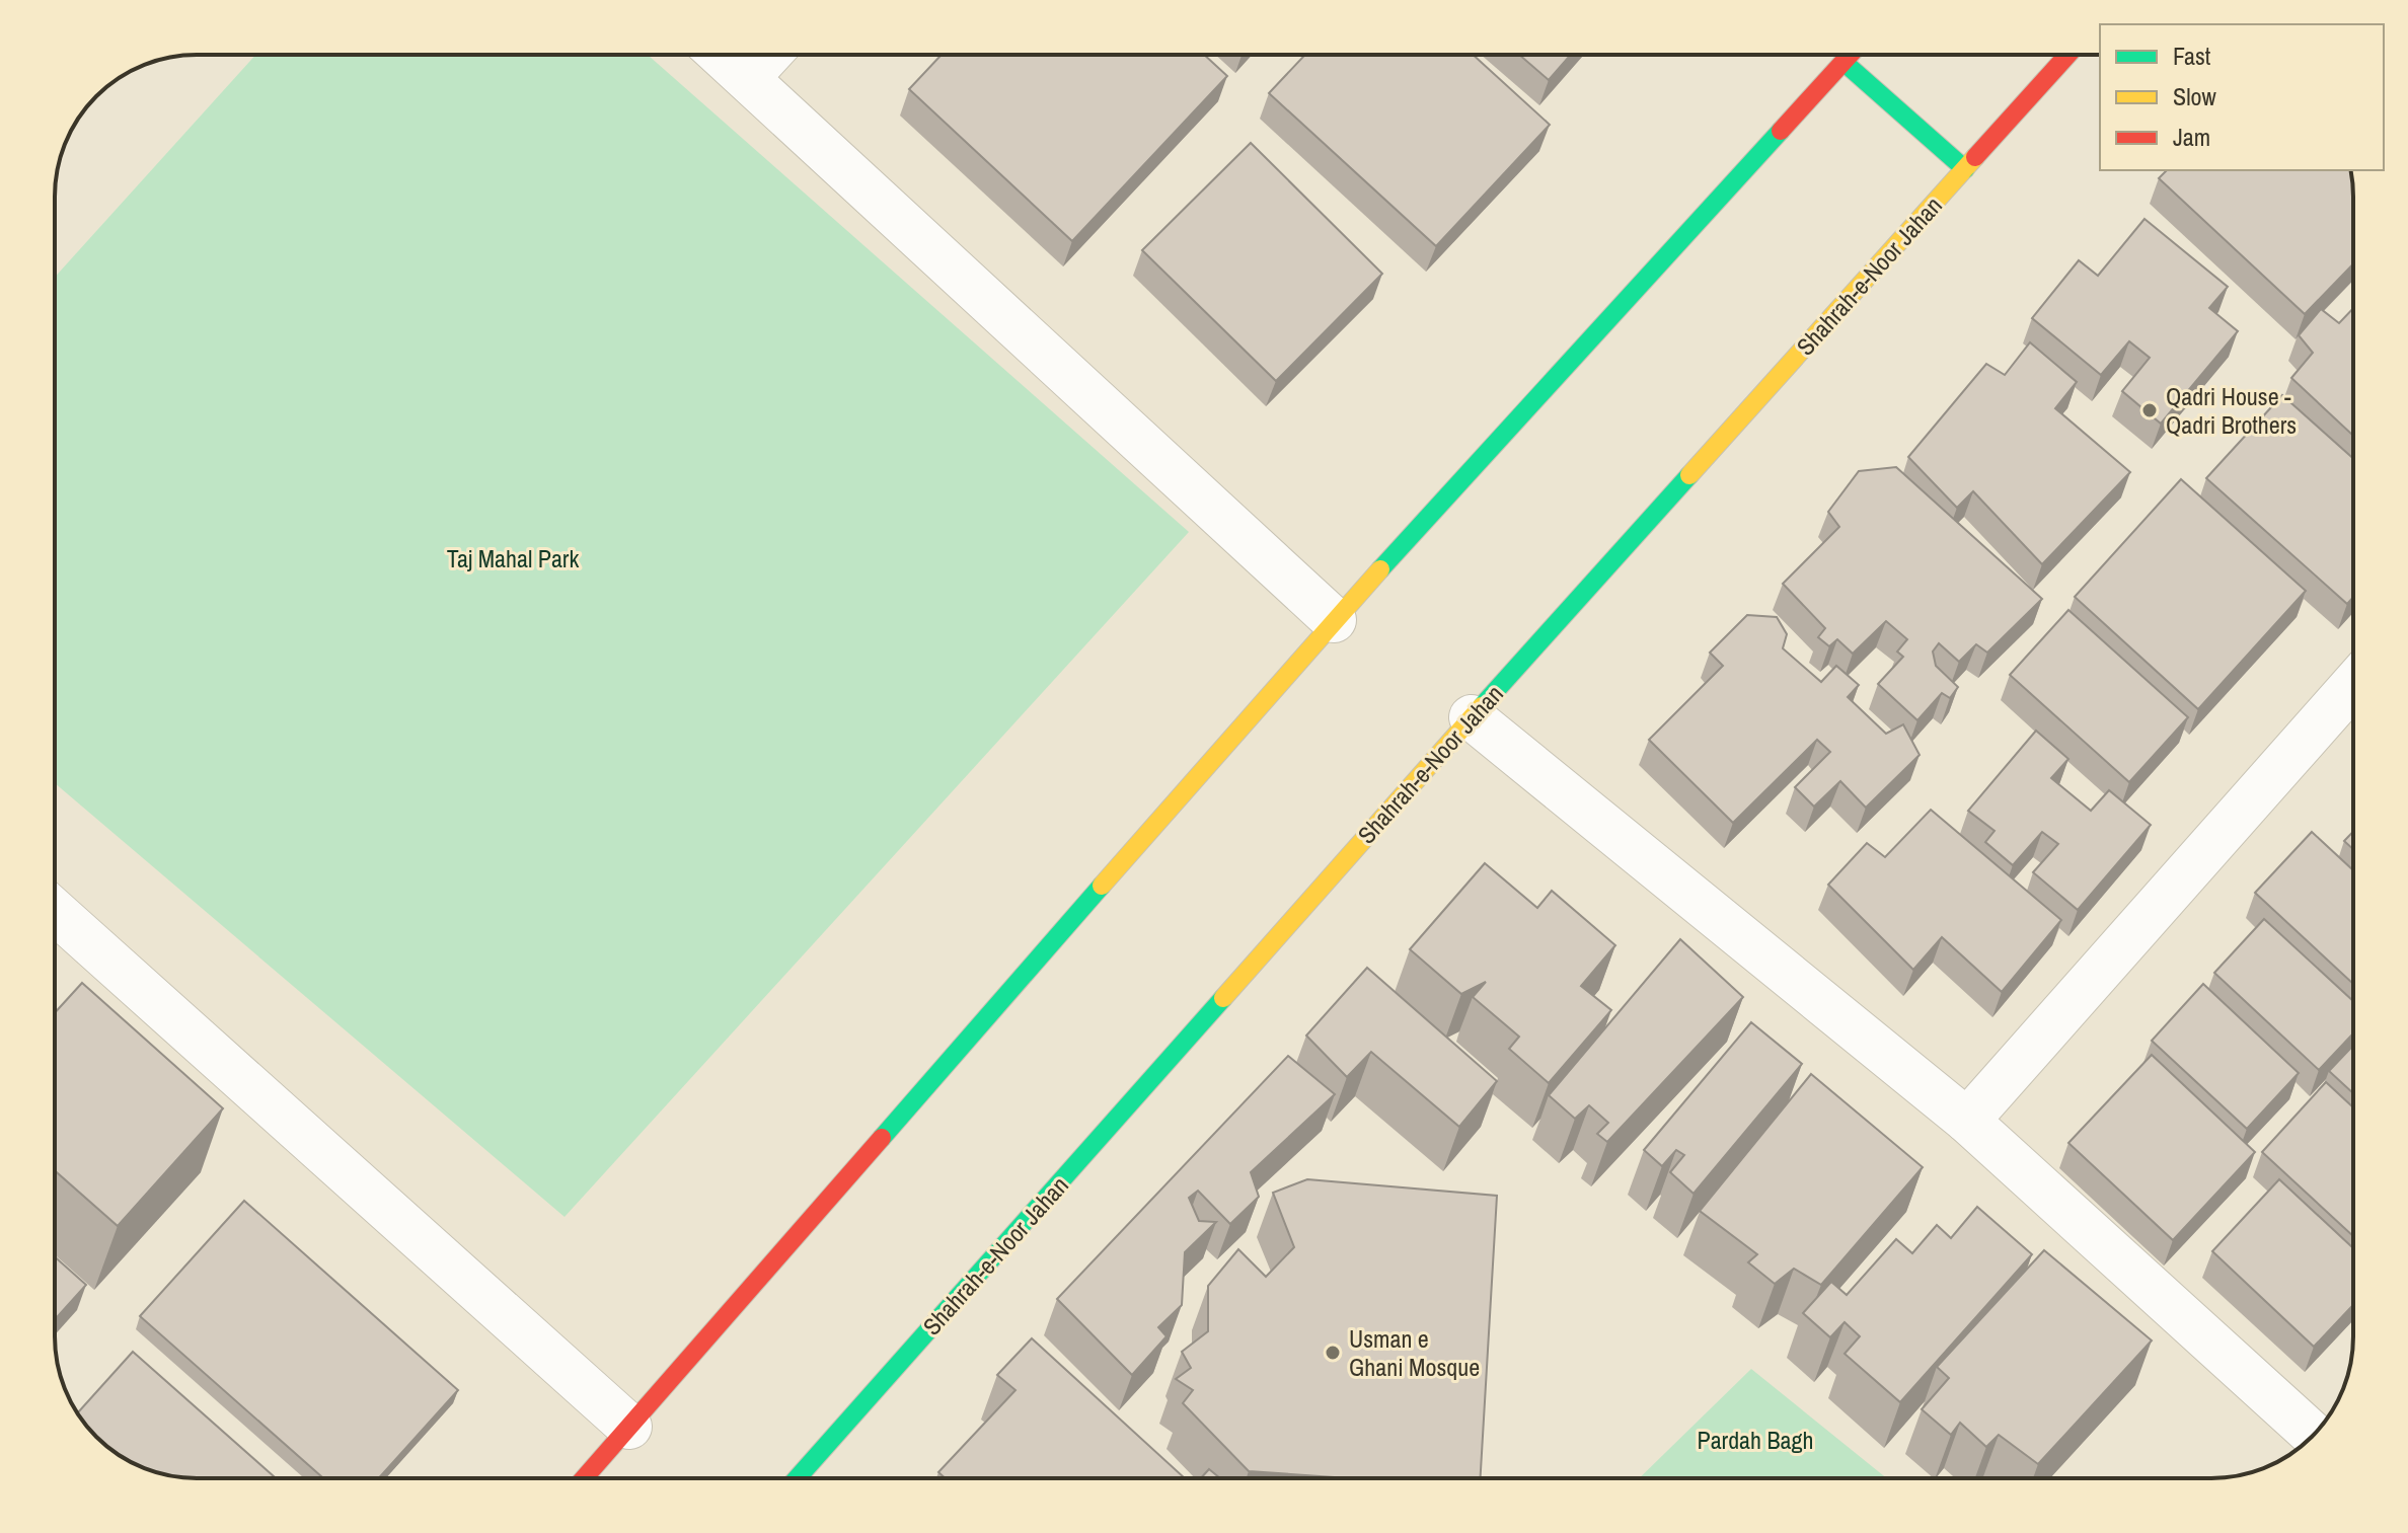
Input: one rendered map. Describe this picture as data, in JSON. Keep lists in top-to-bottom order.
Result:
{
  "streets": {
    "main road": ["Shahrah-e-Noor Jahan"]
  },
  "parks": ["Taj Mahal Park", "Pardah Bagh"],
  "places": ["Qadri House - Qadri Brothers", "Usman e Ghani Mosque"],
  "legend": ["Fast", "Slow", "Jam"]
}
